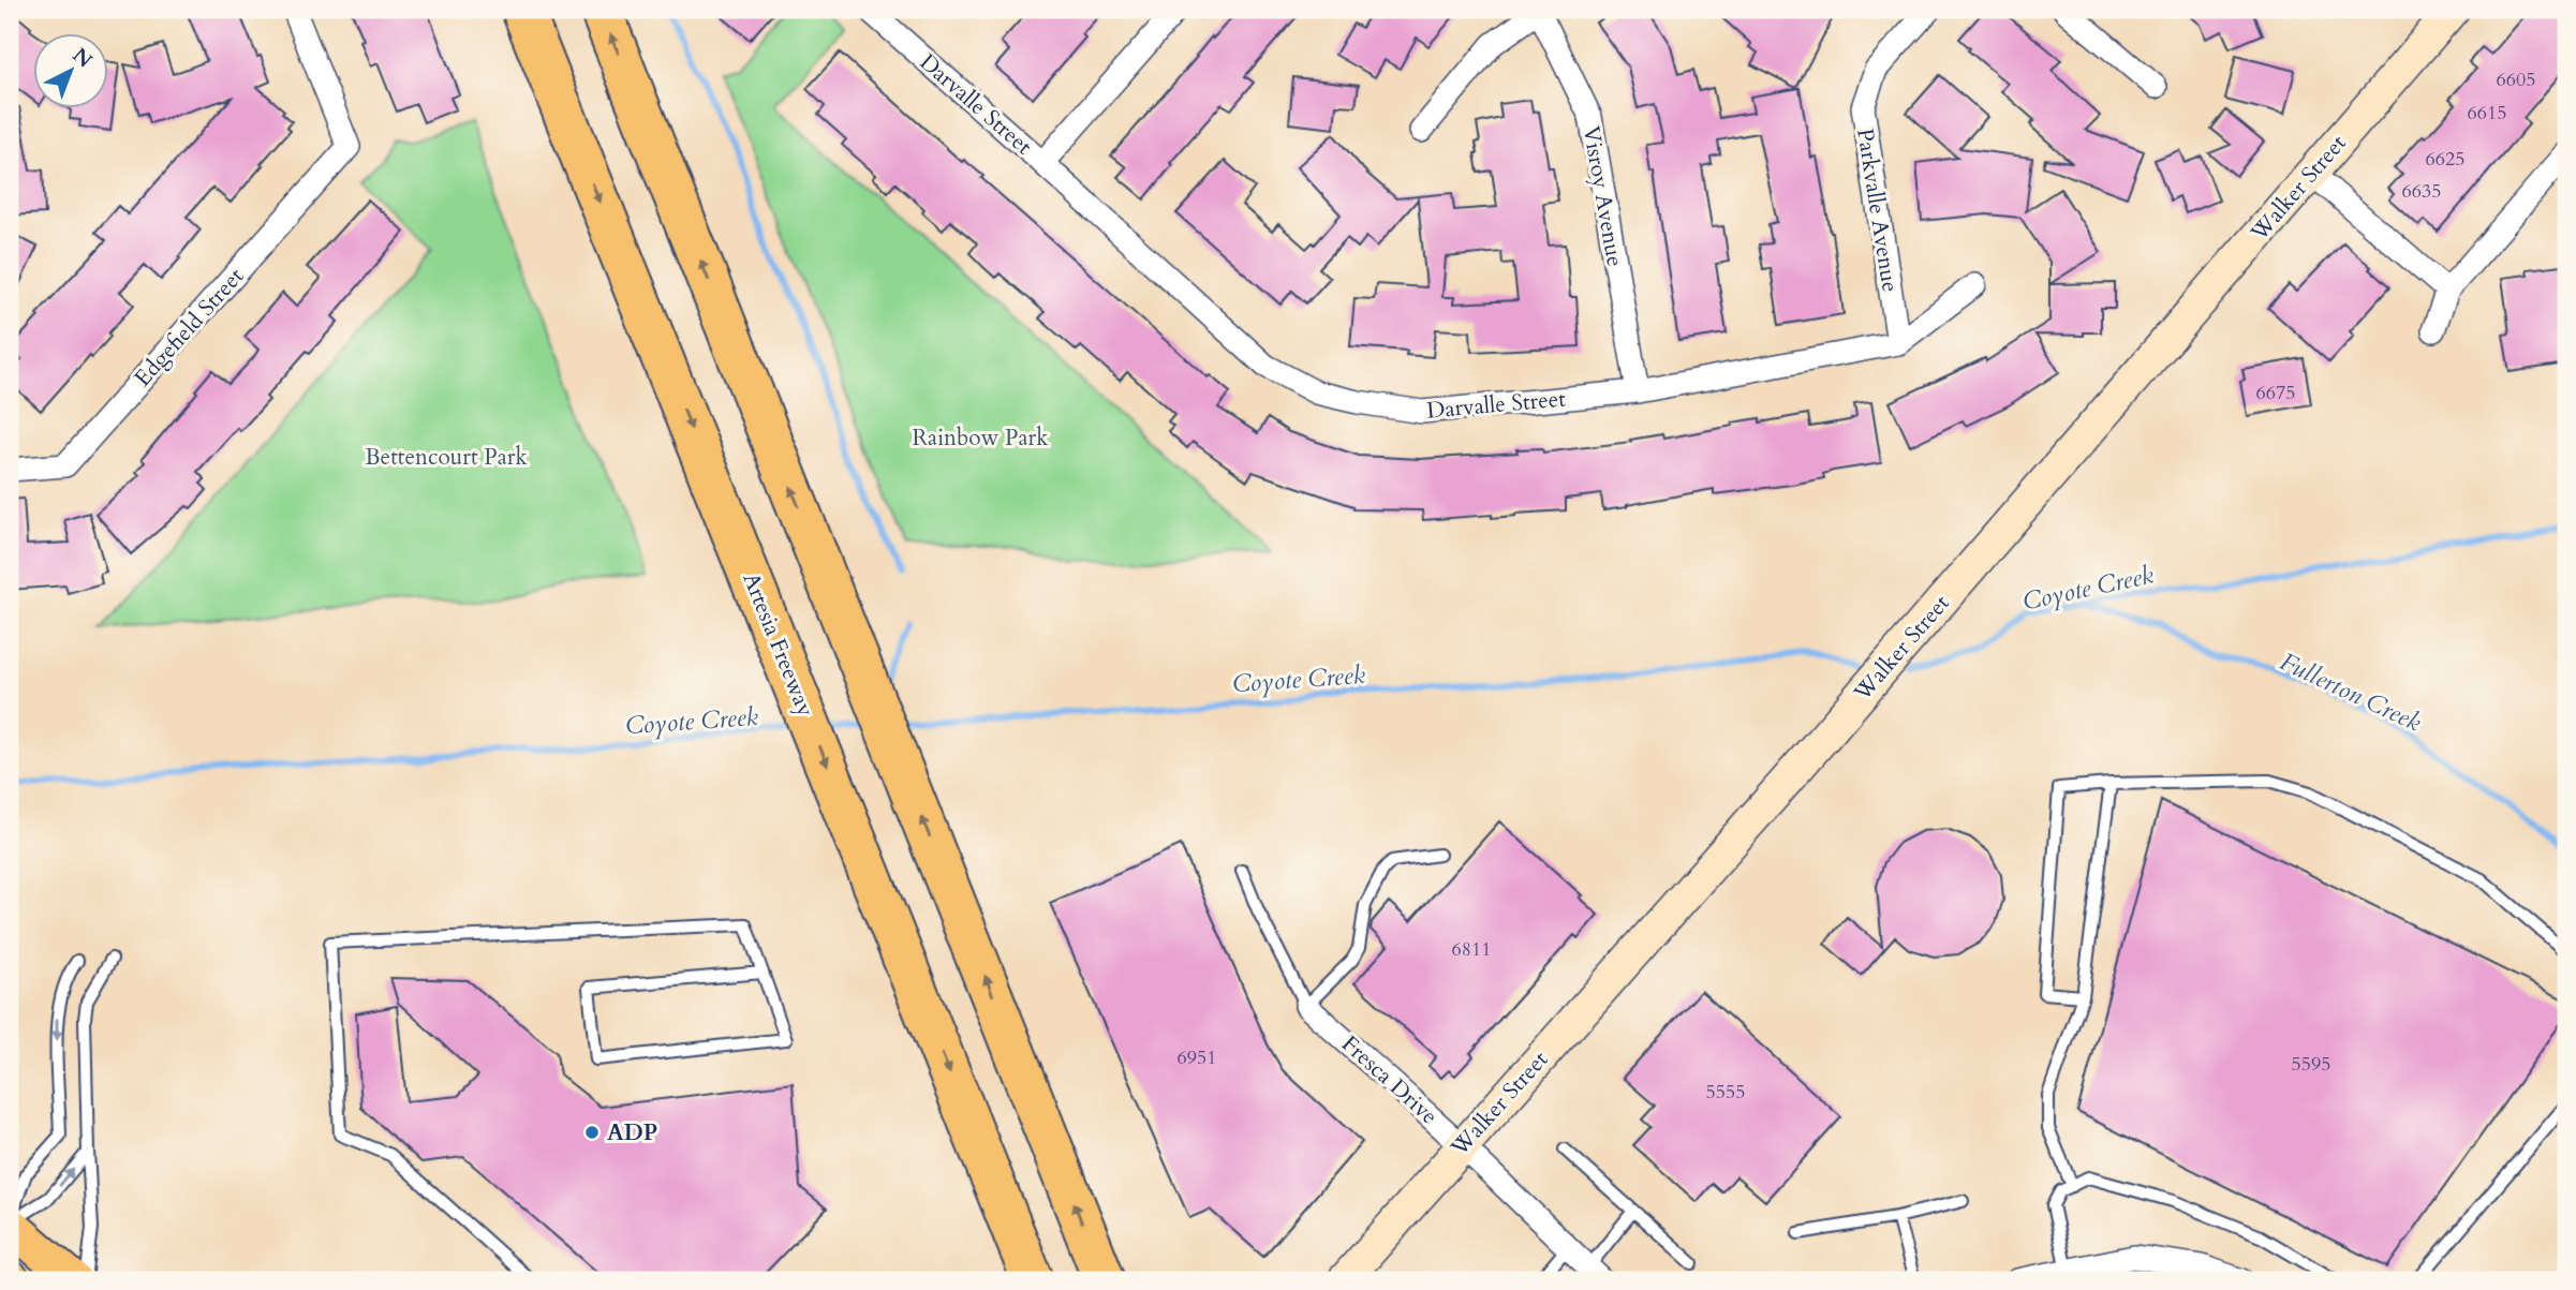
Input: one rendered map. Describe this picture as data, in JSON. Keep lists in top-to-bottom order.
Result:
{
  "streets": {
    "highway": ["Artesia Freeway"],
    "main road": ["Walker Street"],
    "street": [
      "Darvalle Street",
      "Visroy Avenue",
      "Parkvalle Avenue",
      "Edgefield Street",
      "Fresca Drive"
    ]
  },
  "crossings": [
    ["Darvalle Street", "Visroy Avenue"],
    ["Darvalle Street", "Parkvalle Avenue"],
    ["Walker Street", "Fresca Drive"]
  ],
  "water": ["Coyote Creek", "Fullerton Creek"],
  "parks": ["Rainbow Park", "Bettencourt Park"],
  "places": ["ADP"],
  "house_numbers": [
    "6605",
    "6615",
    "6625",
    "6635",
    "6675",
    "6811",
    "6951",
    "5595",
    "5555"
  ],
  "north": "top right"
}
